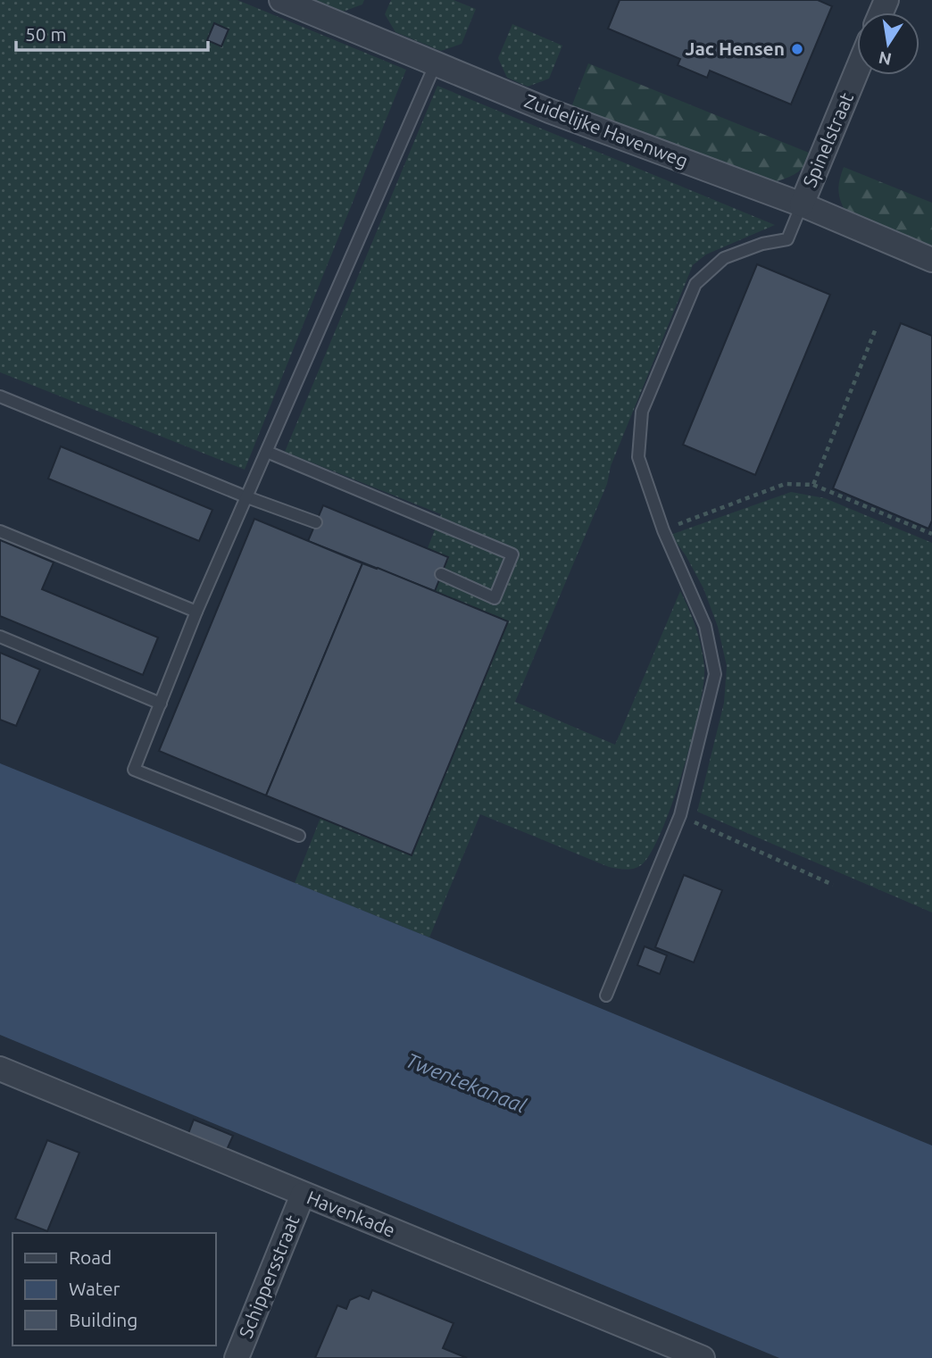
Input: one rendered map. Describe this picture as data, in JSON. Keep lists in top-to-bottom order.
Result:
{
  "streets": {
    "street": [
      "Zuidelijke Havenweg",
      "Spinelstraat",
      "Havenkade",
      "Schippersstraat"
    ]
  },
  "crossings": [
    ["Zuidelijke Havenweg", "Spinelstraat"],
    ["Havenkade", "Schippersstraat"]
  ],
  "water": ["Twentekanaal"],
  "places": ["Jac Hensen"],
  "legend": ["Road", "Water", "Building"],
  "scale_bar": "50 m",
  "north": "bottom"
}
